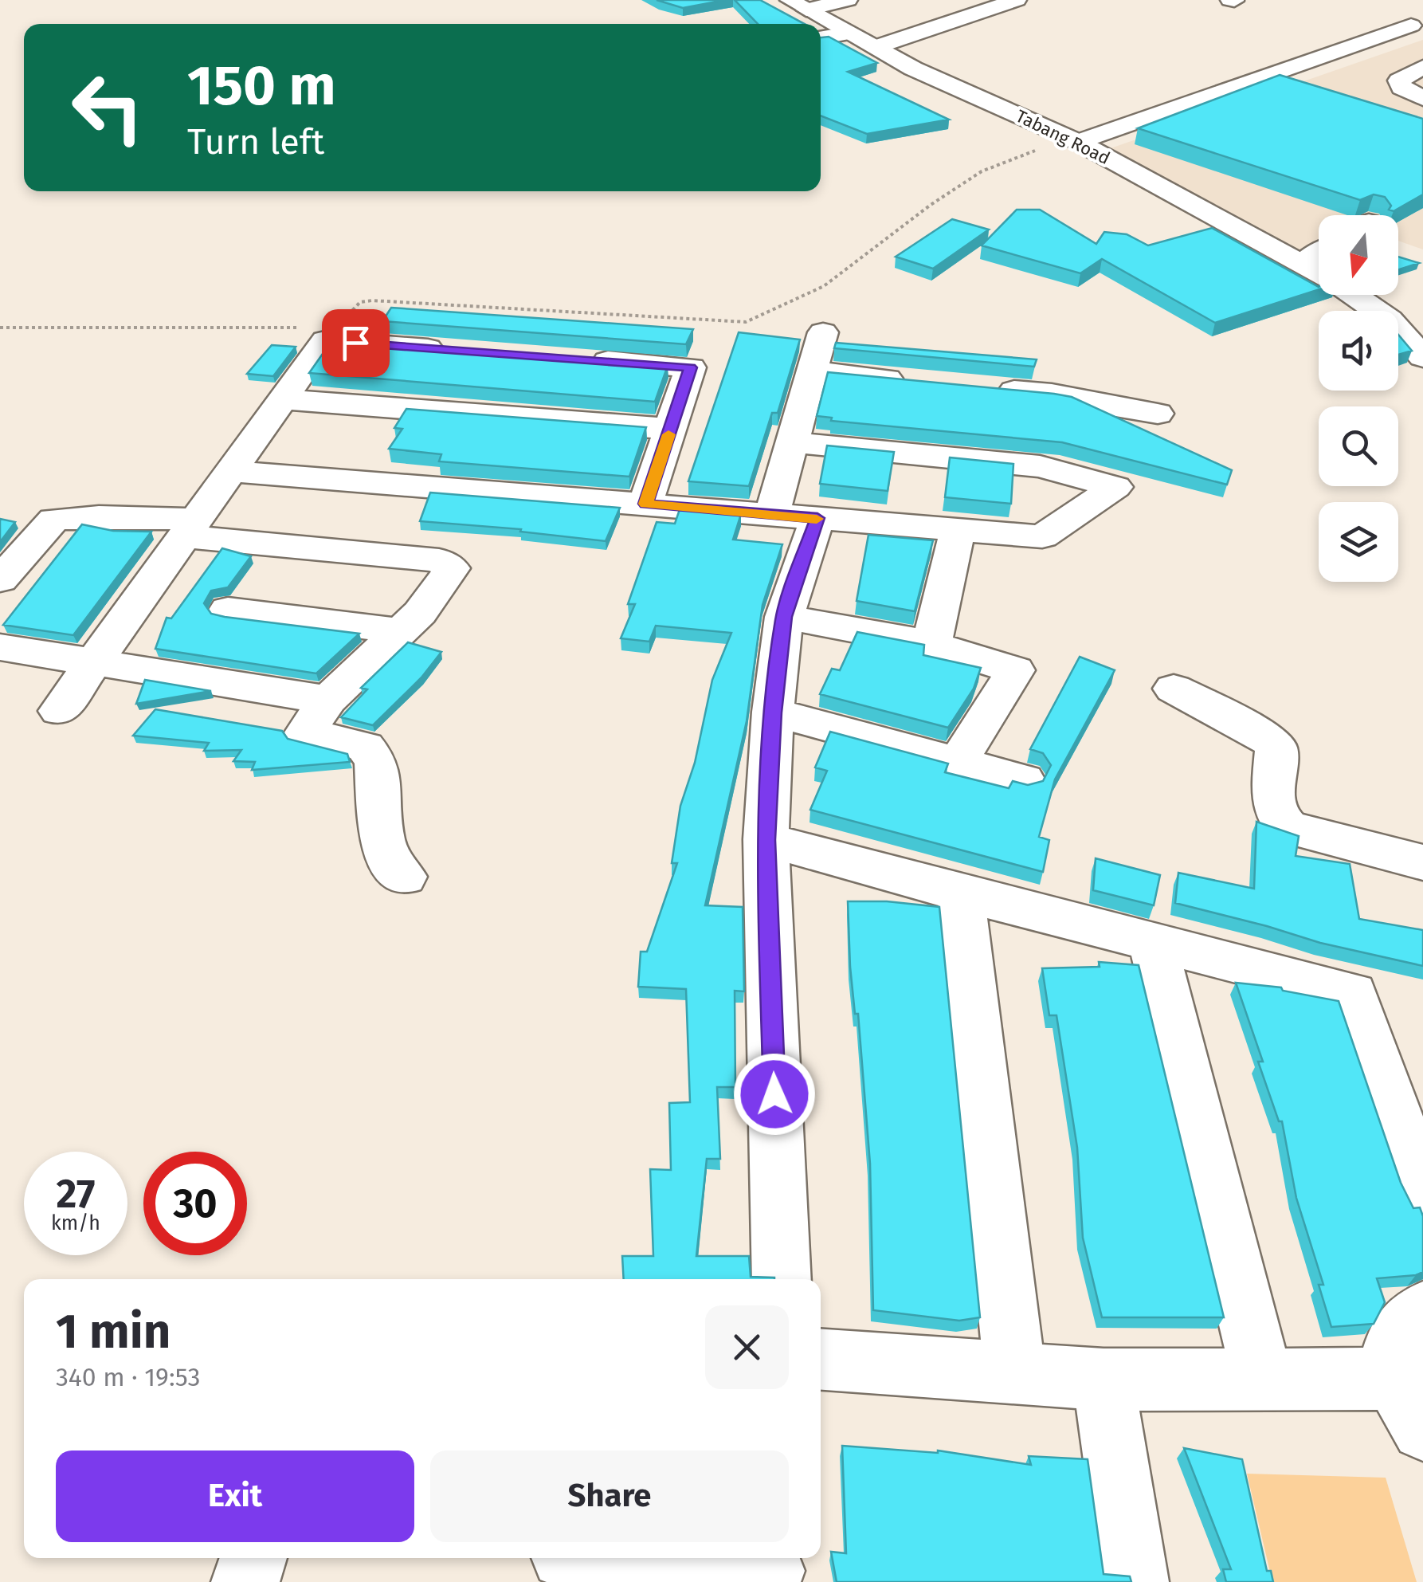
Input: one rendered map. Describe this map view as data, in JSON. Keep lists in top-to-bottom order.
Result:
{
  "streets": {
    "street": ["Tabang Road"]
  },
  "north": "bottom",
  "page": {
    "turn": ["150 m", "Turn left"],
    "speed": "27 km/h",
    "limit": "30",
    "heading": ["1 min", "340 m · 19:53"],
    "buttons": ["Exit", "Share"]
  }
}
